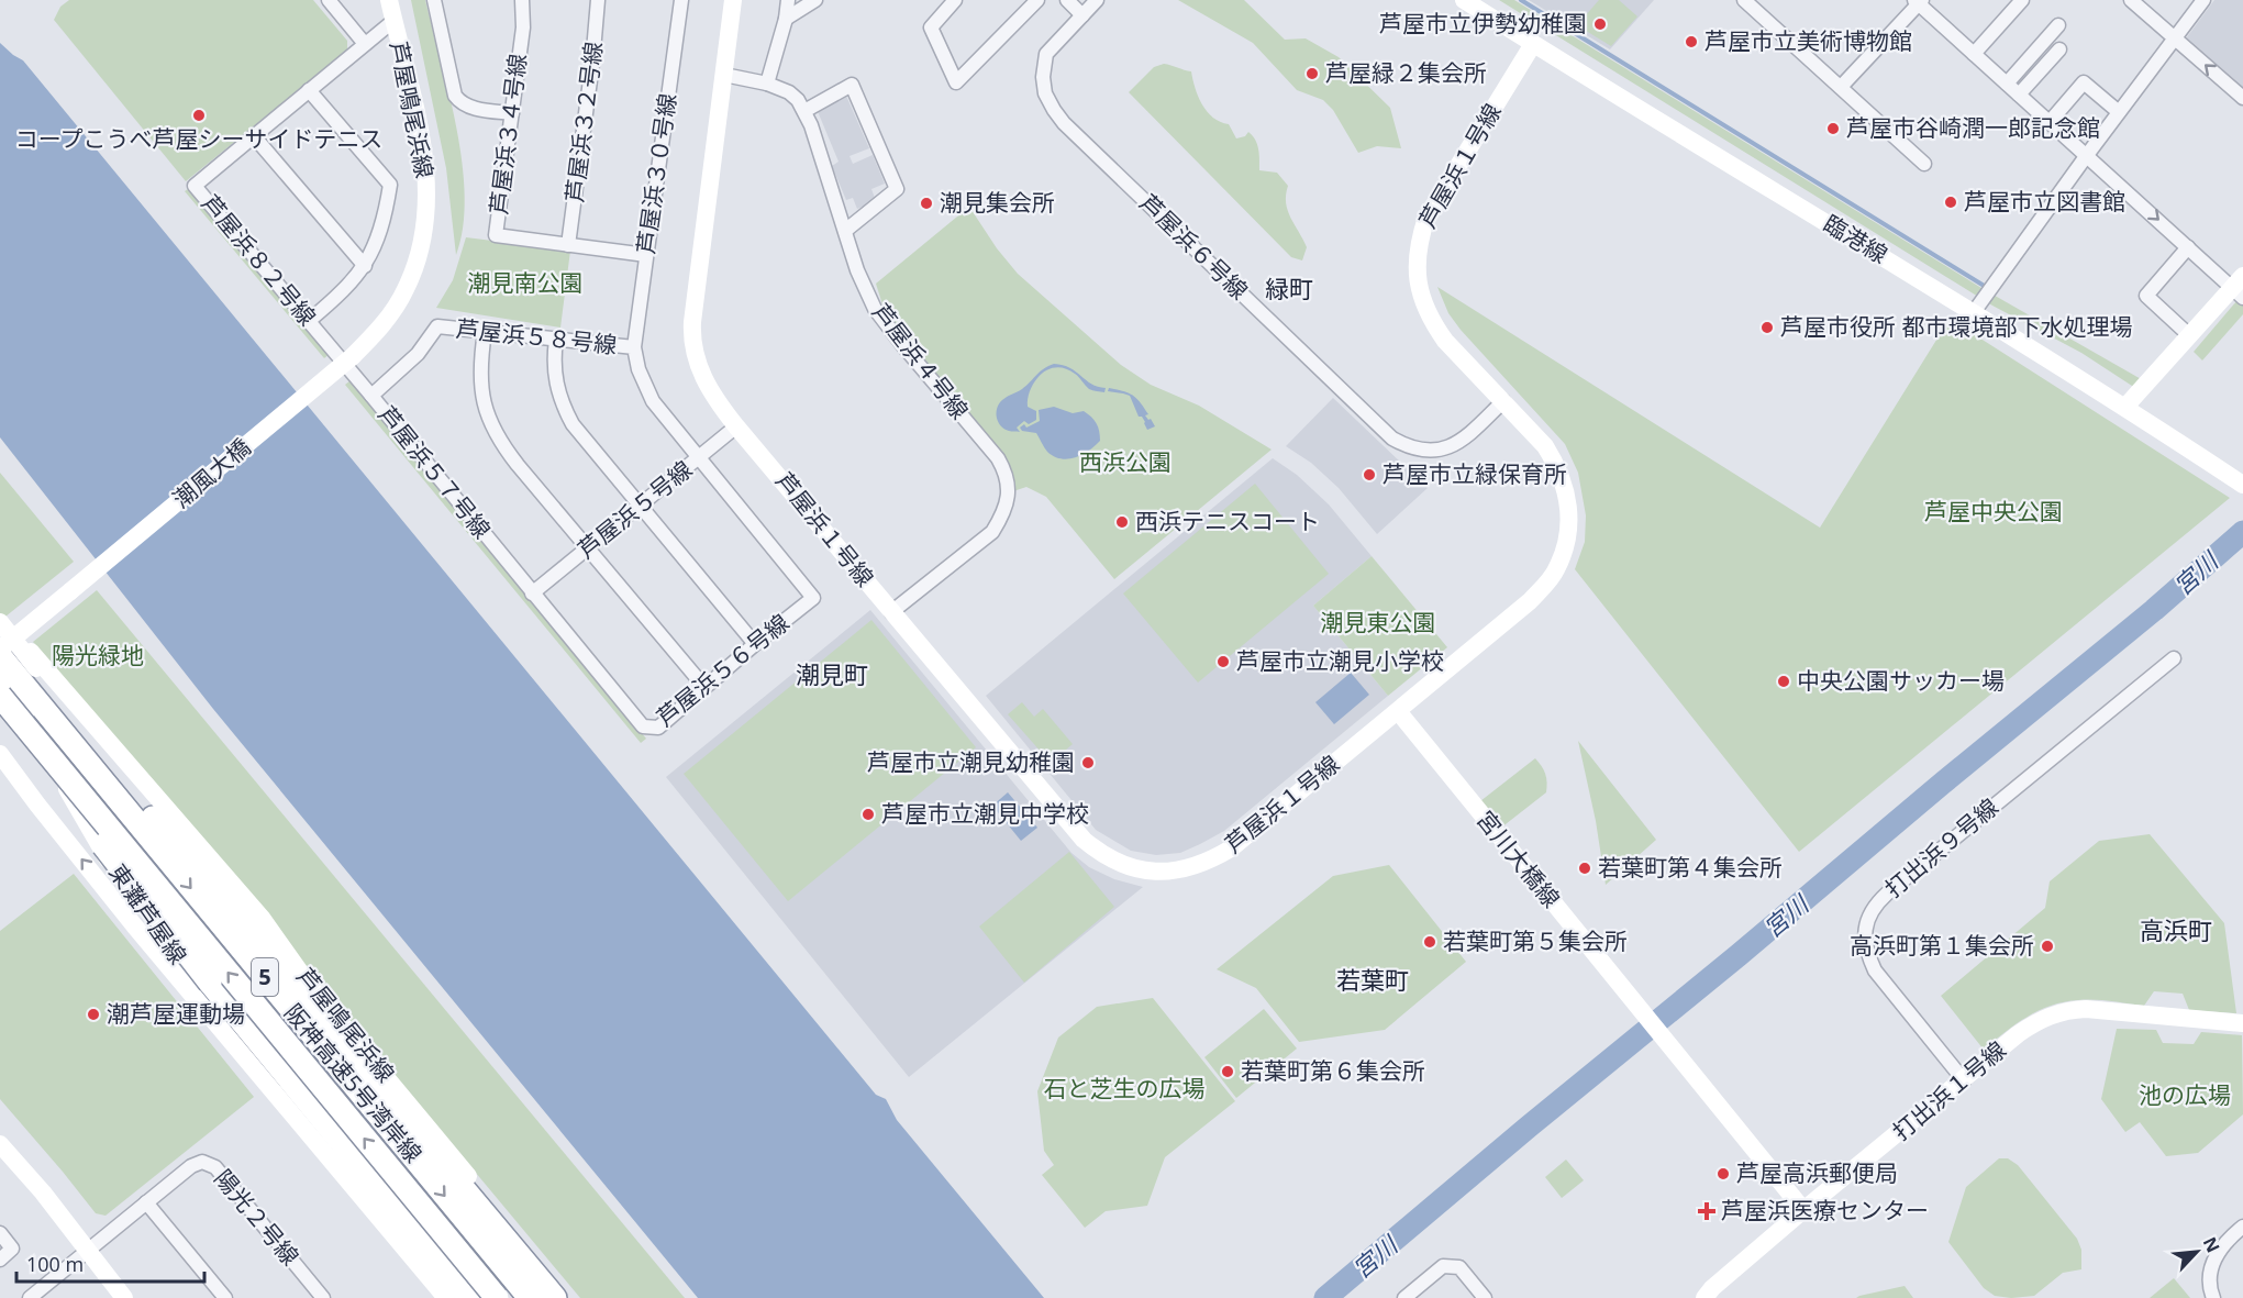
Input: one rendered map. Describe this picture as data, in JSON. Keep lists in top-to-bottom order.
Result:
{
  "streets": {
    "highway": ["5", "阪神高速5号湾岸線"],
    "street": [
      "芦屋鳴尾浜線",
      "芦屋浜３２号線",
      "芦屋浜３４号線",
      "芦屋浜１号線",
      "芦屋浜３０号線",
      "臨港線",
      "芦屋浜６号線",
      "芦屋浜８２号線",
      "芦屋浜５８号線",
      "芦屋浜４号線",
      "芦屋浜５７号線",
      "潮風大橋",
      "芦屋浜５号線",
      "芦屋浜５６号線",
      "打出浜９号線",
      "宮川大橋線",
      "東灘芦屋線",
      "打出浜１号線",
      "陽光２号線"
    ]
  },
  "crossings": [
    ["芦屋鳴尾浜線", "潮風大橋"],
    ["芦屋浜３２号線", "芦屋浜３４号線"],
    ["芦屋浜３４号線", "芦屋浜３０号線"],
    ["芦屋浜１号線", "臨港線"],
    ["芦屋浜１号線", "芦屋浜６号線"],
    ["芦屋浜１号線", "芦屋浜４号線"],
    ["芦屋浜１号線", "芦屋浜５号線"],
    ["芦屋浜１号線", "宮川大橋線"],
    ["芦屋浜３０号線", "芦屋浜５８号線"],
    ["芦屋浜８２号線", "芦屋浜５７号線"],
    ["芦屋浜５８号線", "芦屋浜５７号線"],
    ["芦屋浜５７号線", "芦屋浜５号線"],
    ["芦屋浜５７号線", "芦屋浜５６号線"],
    ["芦屋浜５号線", "芦屋浜５６号線"],
    ["打出浜９号線", "打出浜１号線"],
    ["宮川大橋線", "打出浜１号線"],
    ["5", "阪神高速5号湾岸線"]
  ],
  "districts": [
    "緑町",
    "潮見町",
    "高浜町",
    "若葉町"
  ],
  "water": ["宮川"],
  "parks": [
    "潮見南公園",
    "西浜公園",
    "芦屋中央公園",
    "潮見東公園",
    "陽光緑地",
    "石と芝生の広場",
    "池の広場"
  ],
  "places": {
    "other": [
      "芦屋市立伊勢幼稚園",
      "芦屋市立美術博物館",
      "芦屋緑２集会所",
      "コープこうべ芦屋シーサイドテニス",
      "芦屋市谷崎潤一郎記念館",
      "芦屋市立図書館",
      "潮見集会所",
      "芦屋市役所 都市環境部下水処理場",
      "芦屋市立緑保育所",
      "西浜テニスコート",
      "芦屋市立潮見小学校",
      "中央公園サッカー場",
      "芦屋市立潮見幼稚園",
      "芦屋市立潮見中学校",
      "若葉町第４集会所",
      "若葉町第５集会所",
      "高浜町第１集会所",
      "潮芦屋運動場",
      "若葉町第６集会所",
      "芦屋高浜郵便局"
    ],
    "health": ["芦屋浜医療センター"]
  },
  "scale_bar": "100 m",
  "north": "top right"
}
